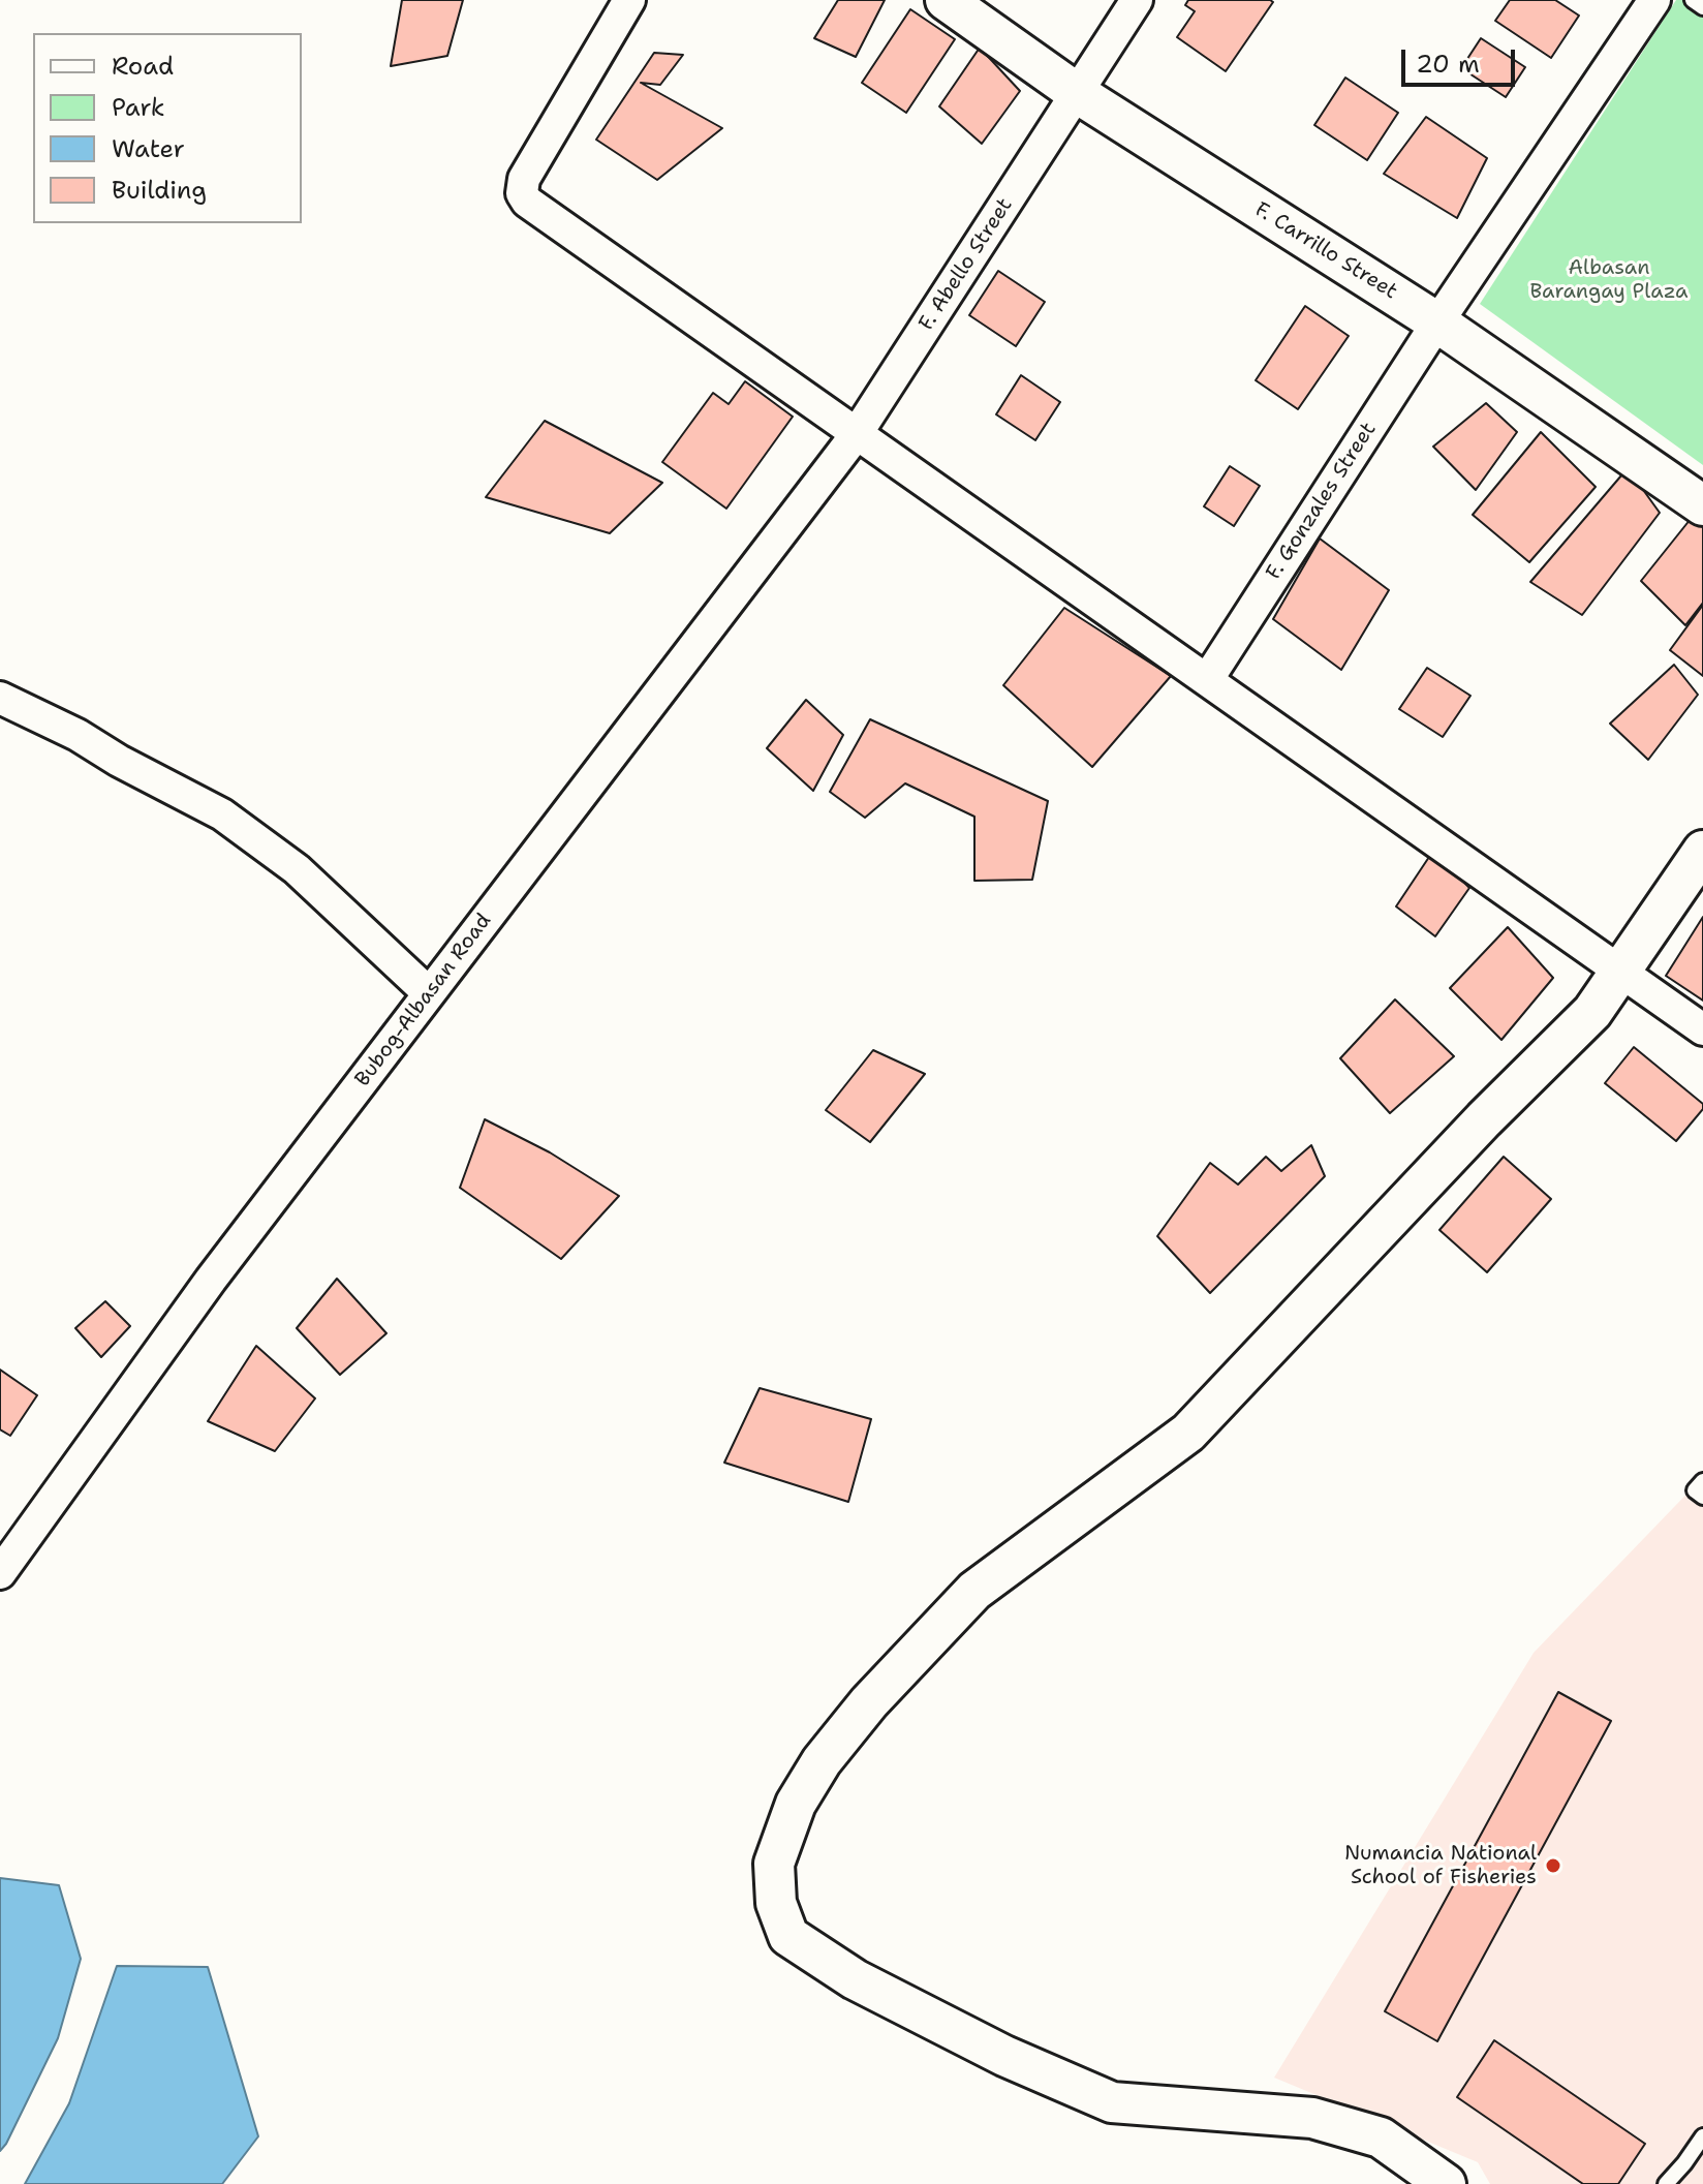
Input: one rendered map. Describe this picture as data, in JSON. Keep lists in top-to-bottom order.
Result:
{
  "streets": {
    "street": [
      "F. Carrillo Street",
      "F. Abello Street",
      "F. Gonzales Street",
      "Bubog-Albasan Road"
    ]
  },
  "crossings": [
    ["F. Carrillo Street", "F. Abello Street"],
    ["F. Carrillo Street", "F. Gonzales Street"],
    ["F. Abello Street", "Bubog-Albasan Road"]
  ],
  "parks": ["Albasan Barangay Plaza"],
  "places": ["Numancia National School of Fisheries"],
  "legend": [
    "Road",
    "Park",
    "Water",
    "Building"
  ],
  "scale_bar": "20 m"
}
